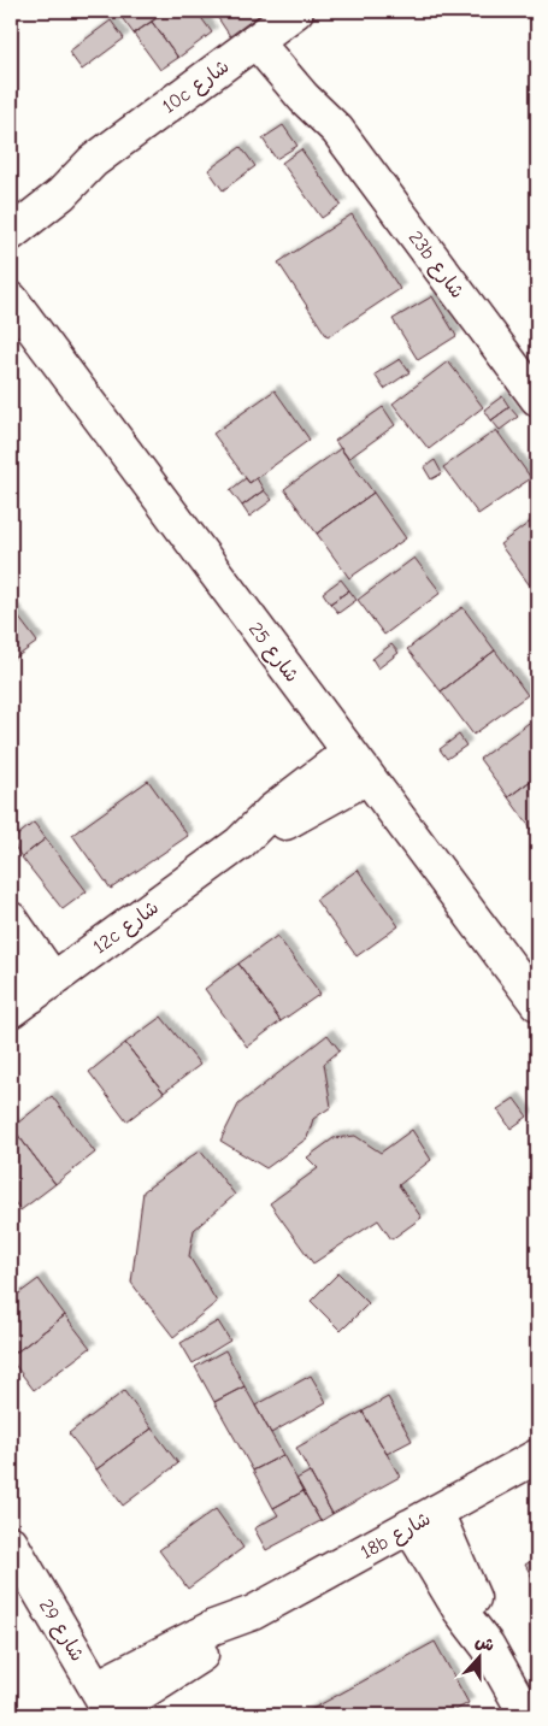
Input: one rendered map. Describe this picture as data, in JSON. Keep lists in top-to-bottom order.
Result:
{
  "streets": {
    "street": [
      "10c شارع",
      "23b شارع",
      "شارع 25",
      "12c شارع",
      "18b شارع",
      "شارع 29"
    ]
  },
  "crossings": [
    ["10c شارع", "23b شارع"],
    ["شارع 25", "12c شارع"],
    ["18b شارع", "شارع 29"]
  ],
  "north": "top"
}
